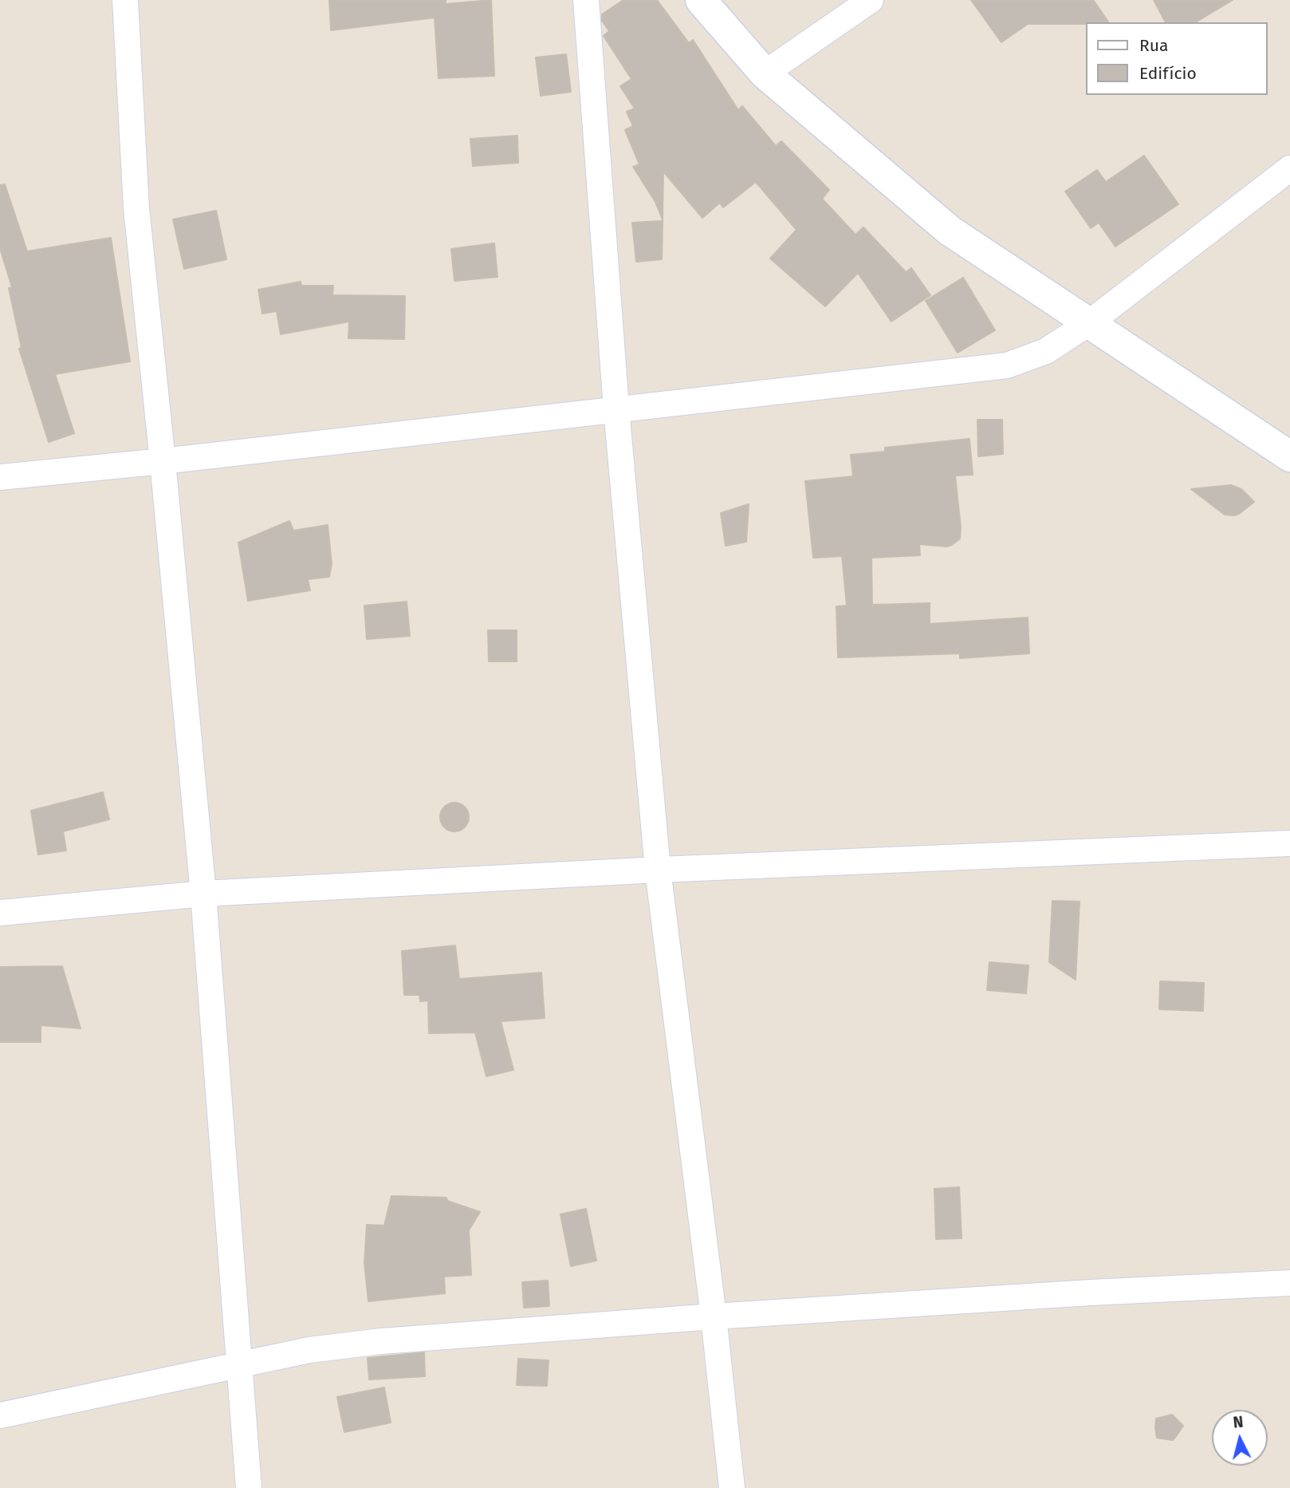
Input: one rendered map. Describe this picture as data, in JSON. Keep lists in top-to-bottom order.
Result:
{
  "legend": ["Rua", "Edifício"],
  "north": "top"
}
